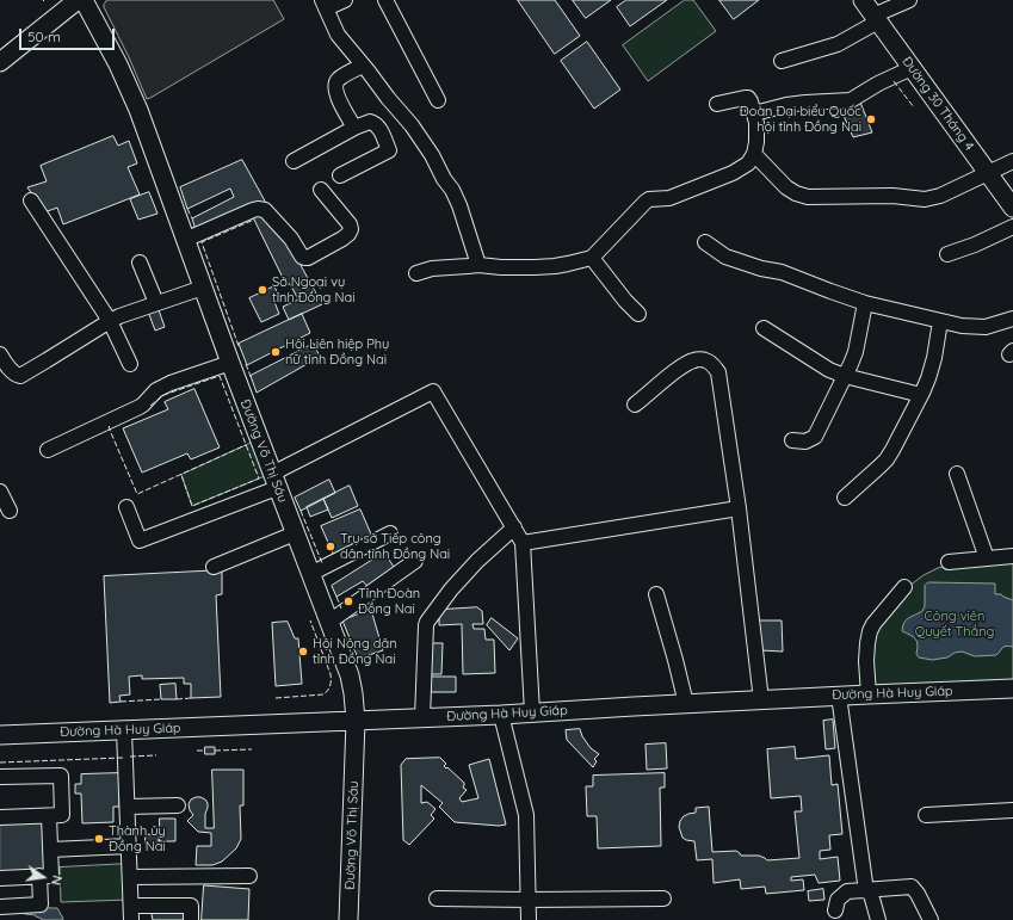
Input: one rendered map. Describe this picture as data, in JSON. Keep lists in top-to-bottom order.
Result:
{
  "streets": {
    "main road": ["Đường 30 Tháng 4", "Đường Võ Thị Sáu", "Đường Hà Huy Giáp"]
  },
  "crossings": [
    ["Đường Võ Thị Sáu", "Đường Hà Huy Giáp"]
  ],
  "parks": ["Công viên Quyết Thắng"],
  "places": [
    "Đoàn Đại biểu Quốc hội tỉnh Đồng Nai",
    "Sở Ngoại vụ tỉnh Đồng Nai",
    "Hội Liên hiệp Phụ nữ tỉnh Đồng Nai",
    "Trụ sở Tiếp công dân tỉnh Đồng Nai",
    "Tỉnh Đoàn Đồng Nai",
    "Hội Nông dân tỉnh Đồng Nai",
    "Thành ủy Đồng Nai"
  ],
  "scale_bar": "50 m",
  "north": "right"
}
